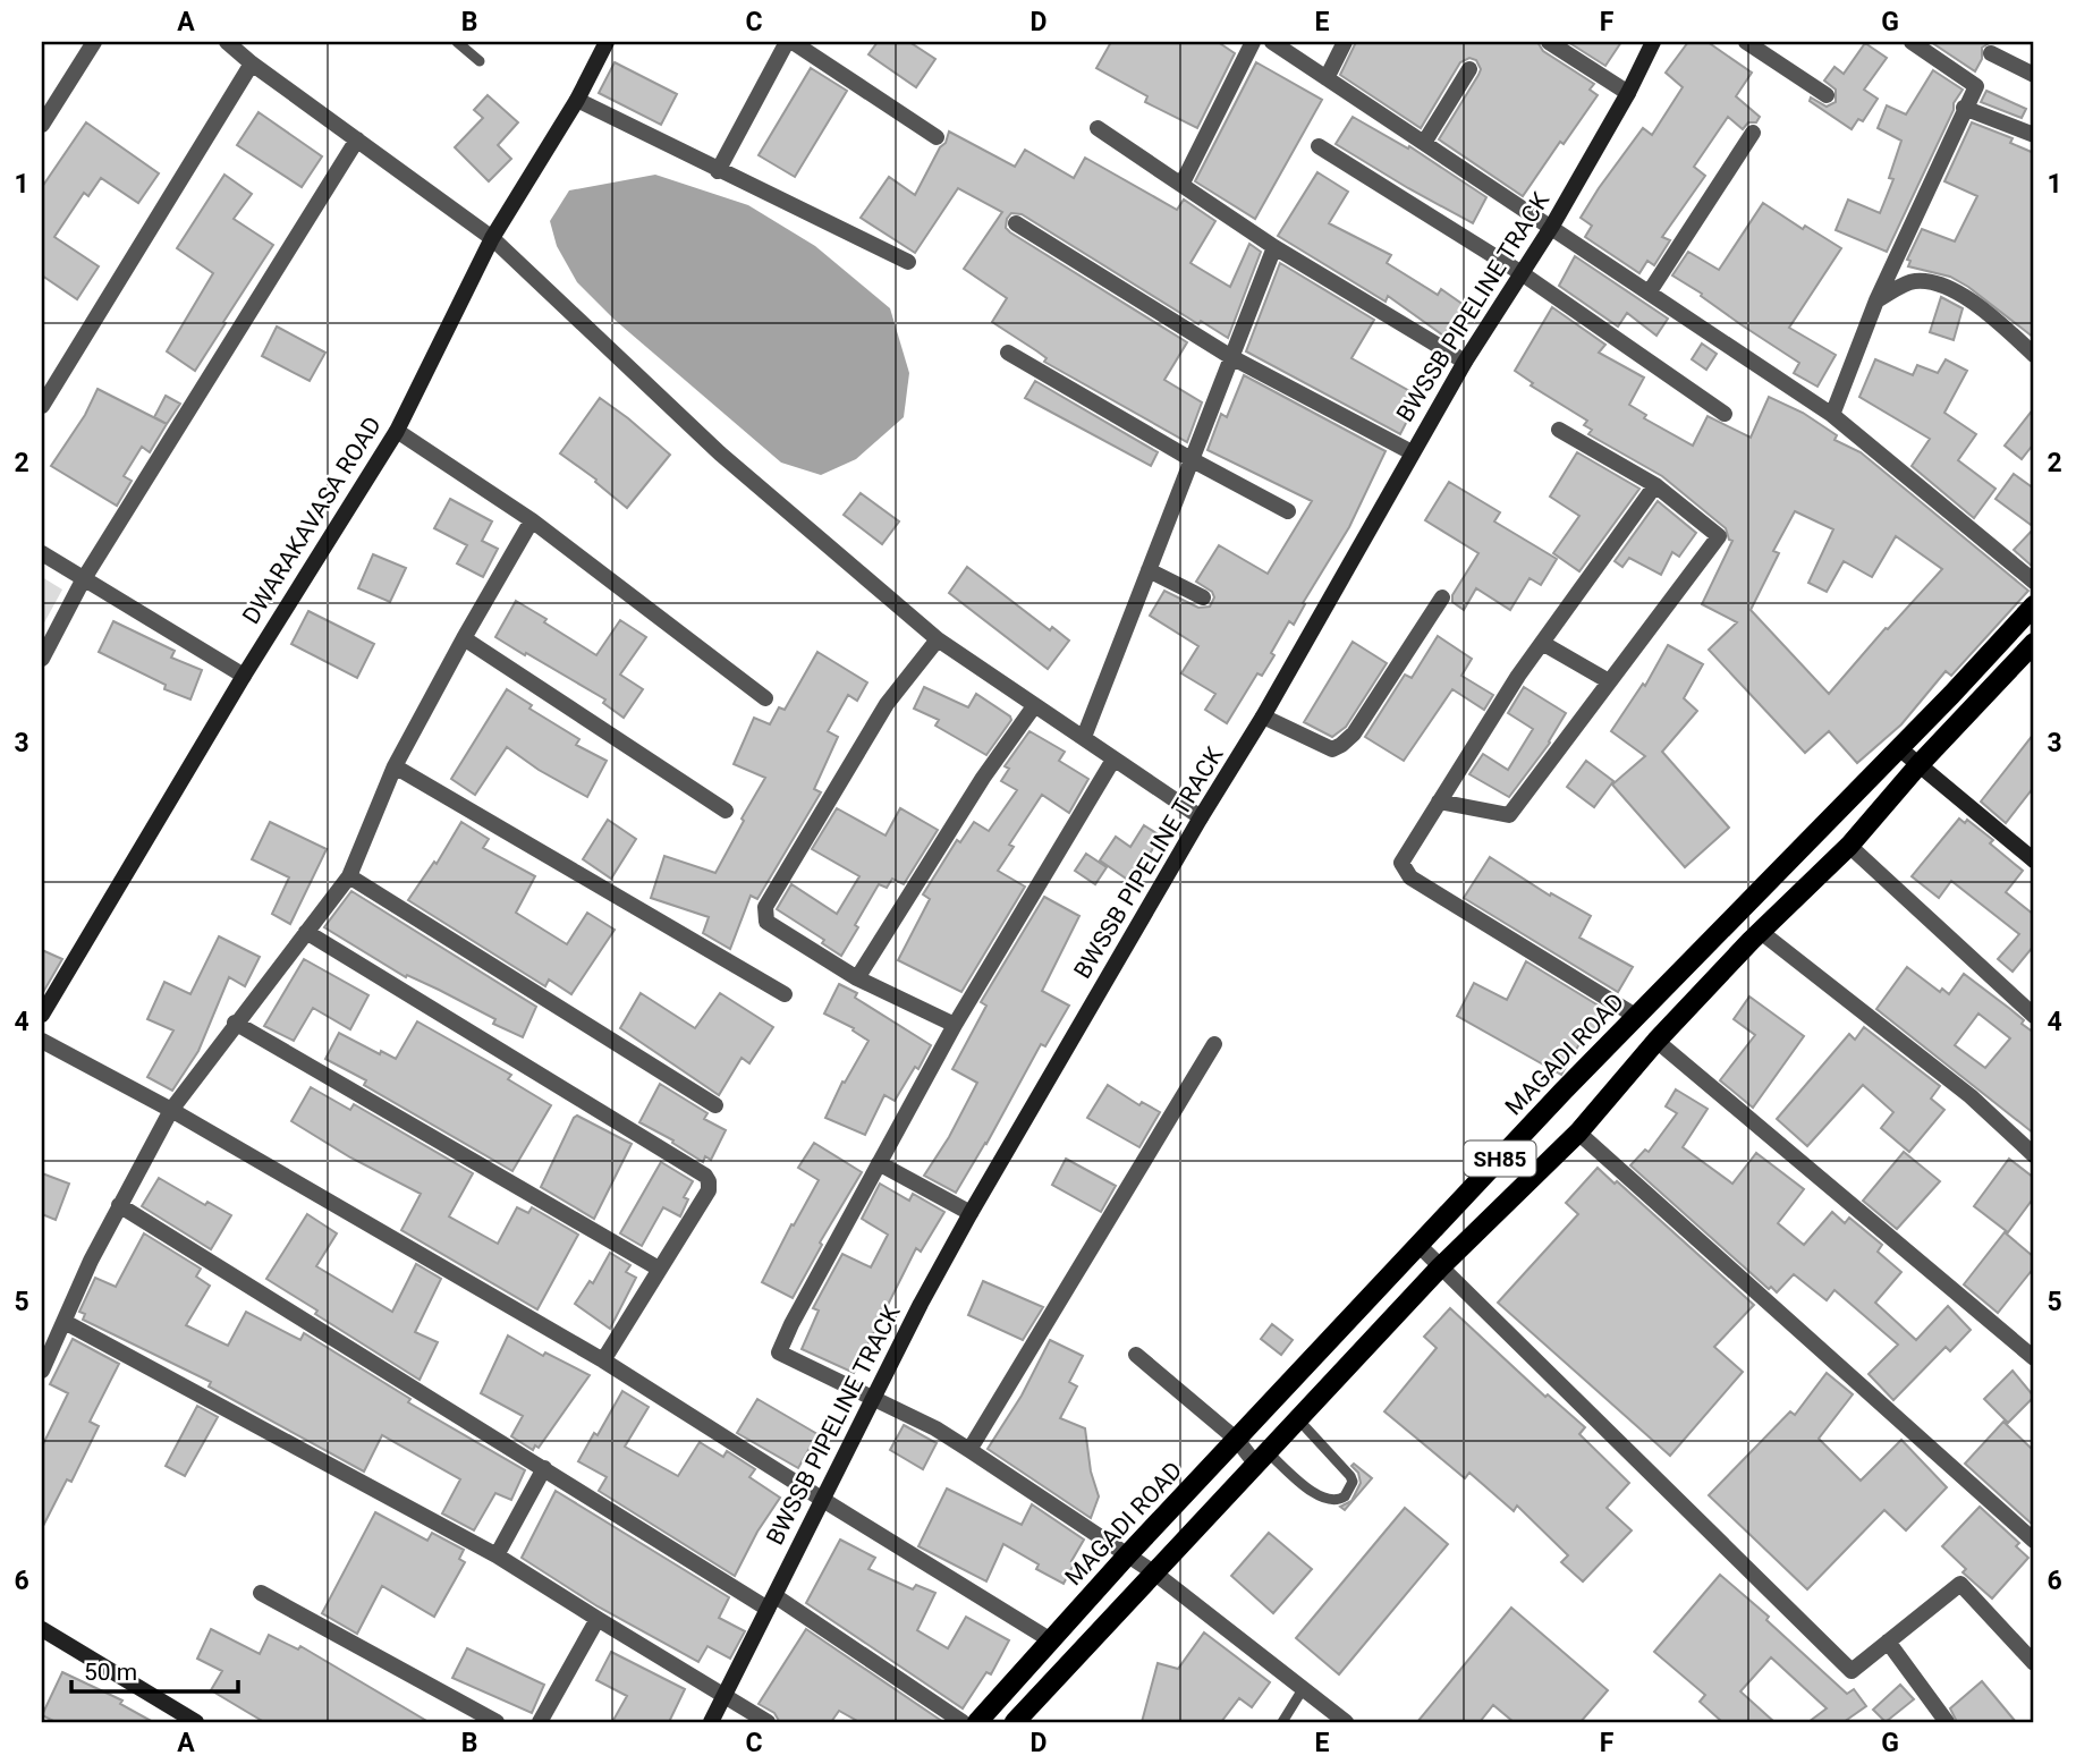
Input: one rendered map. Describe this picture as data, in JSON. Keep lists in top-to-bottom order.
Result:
{
  "streets": {
    "main road": ["MAGADI ROAD", "SH85"],
    "street": ["BWSSB PIPELINE TRACK", "DWARAKAVASA ROAD"]
  },
  "scale_bar": "50 m",
  "grid": {
    "columns": [
      "A",
      "B",
      "C",
      "D",
      "E",
      "F",
      "G"
    ],
    "rows": [
      "1",
      "2",
      "3",
      "4",
      "5",
      "6"
    ]
  }
}
